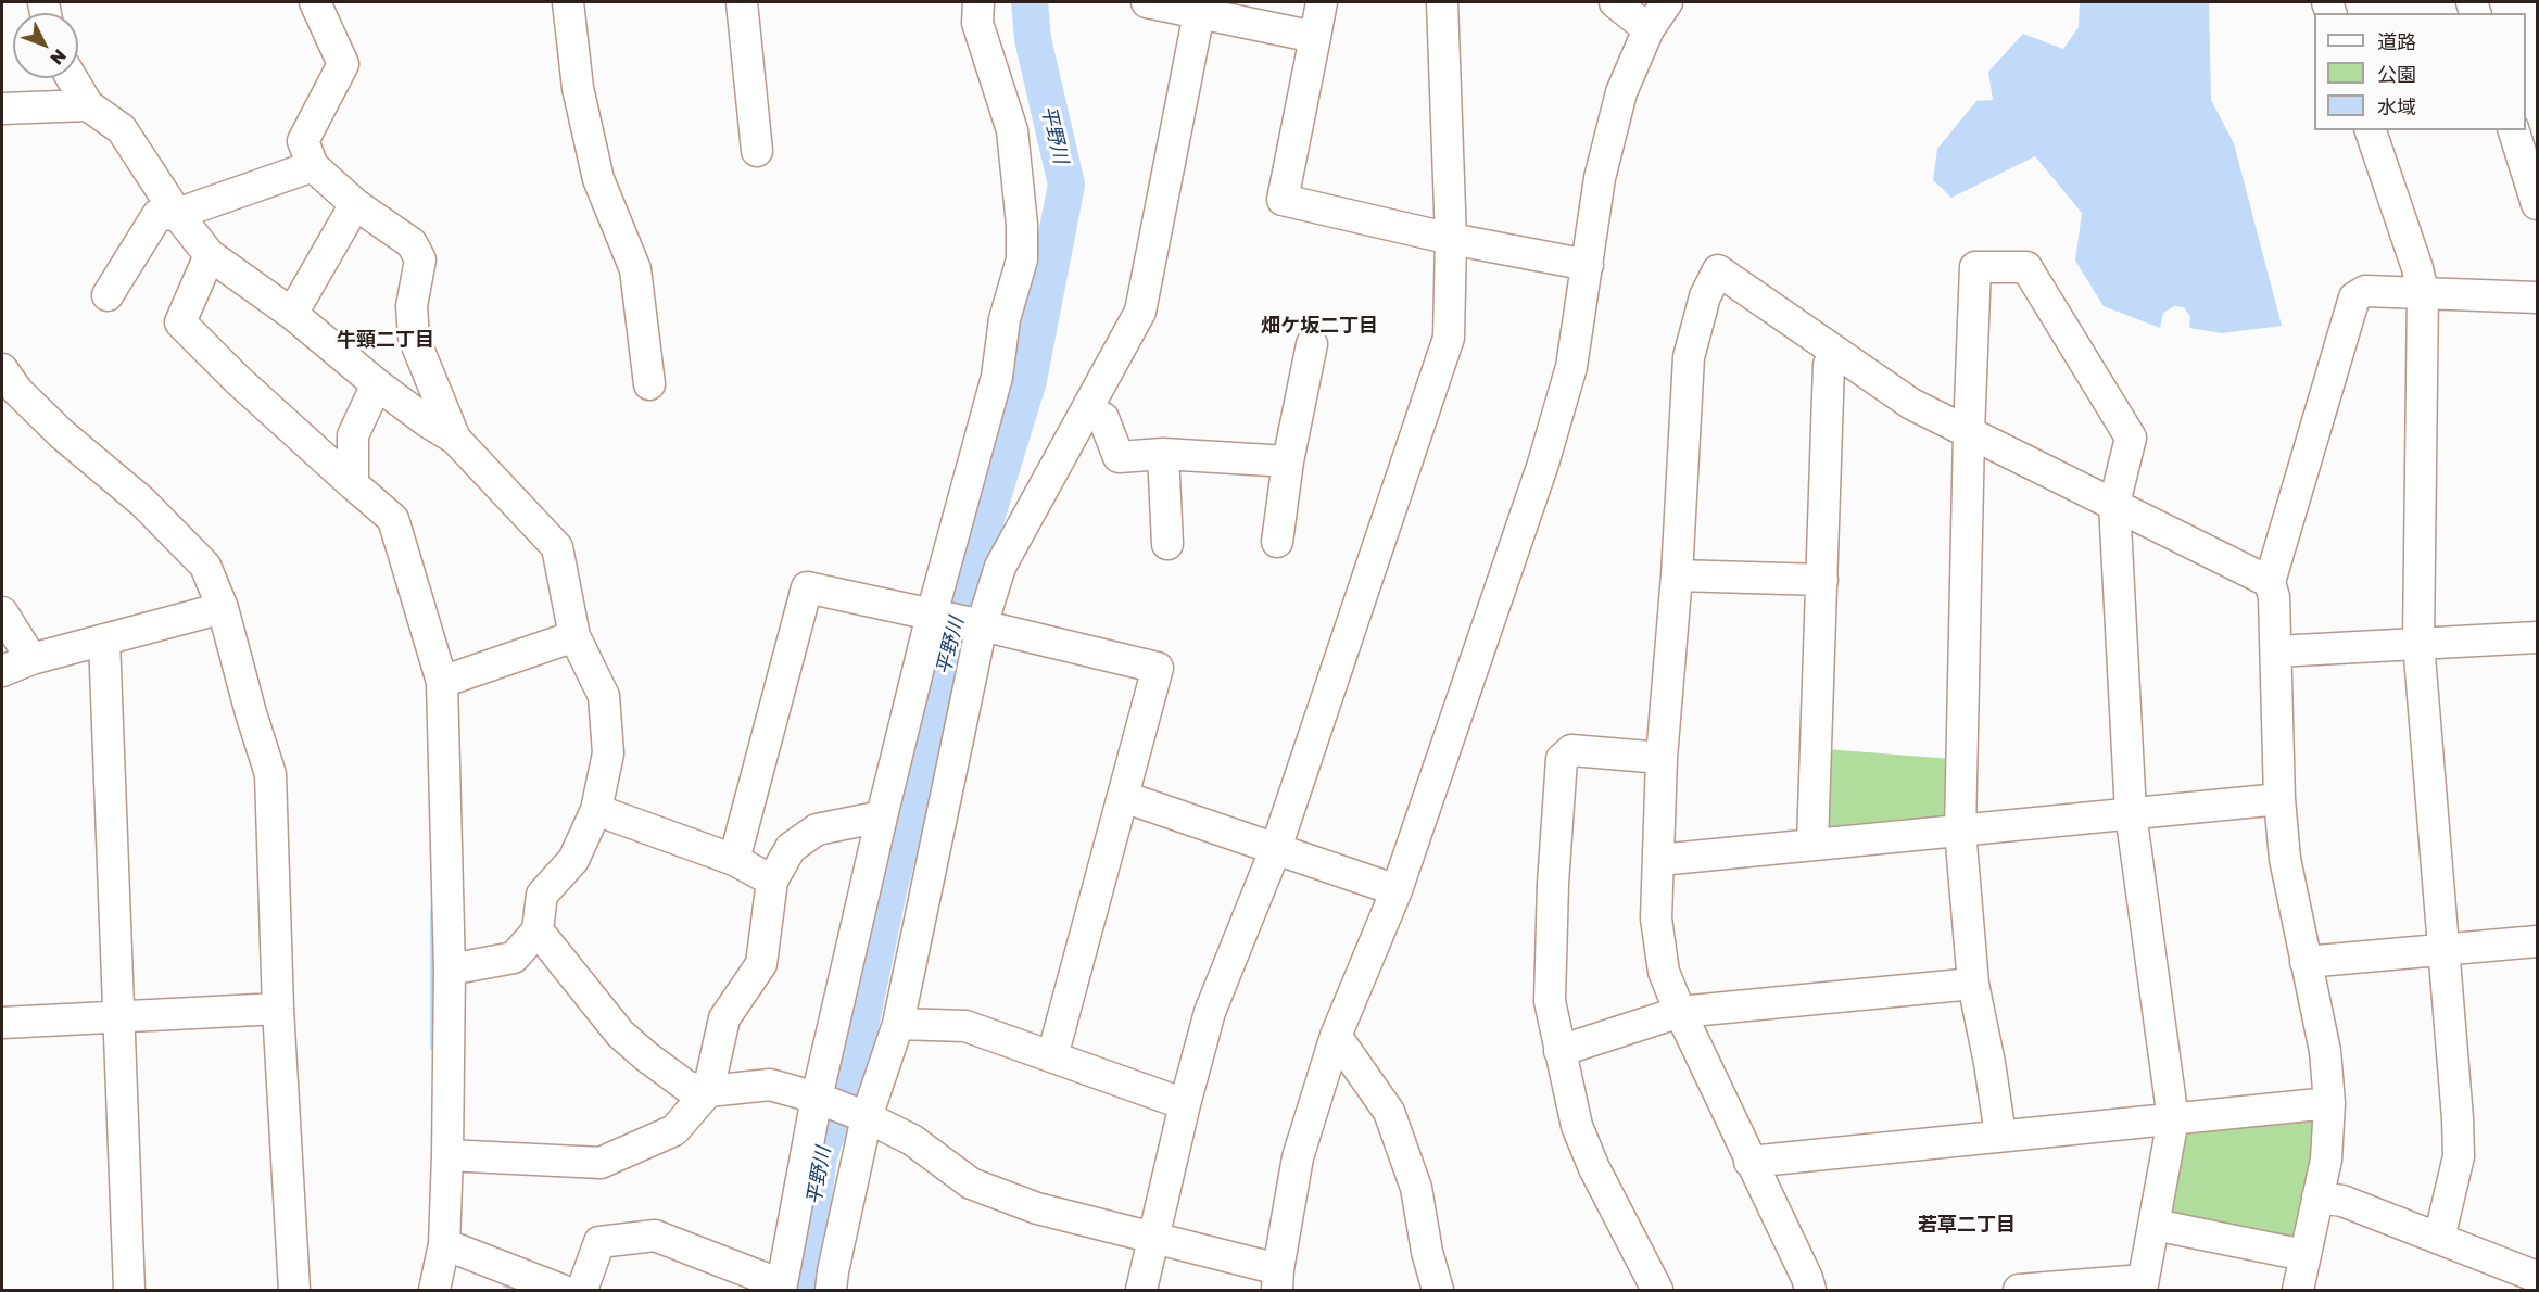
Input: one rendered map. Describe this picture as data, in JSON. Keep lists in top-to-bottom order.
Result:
{
  "districts": ["畑ケ坂二丁目", "牛頸二丁目", "若草二丁目"],
  "water": ["平野川"],
  "legend": ["道路", "公園", "水域"],
  "north": "bottom right"
}
